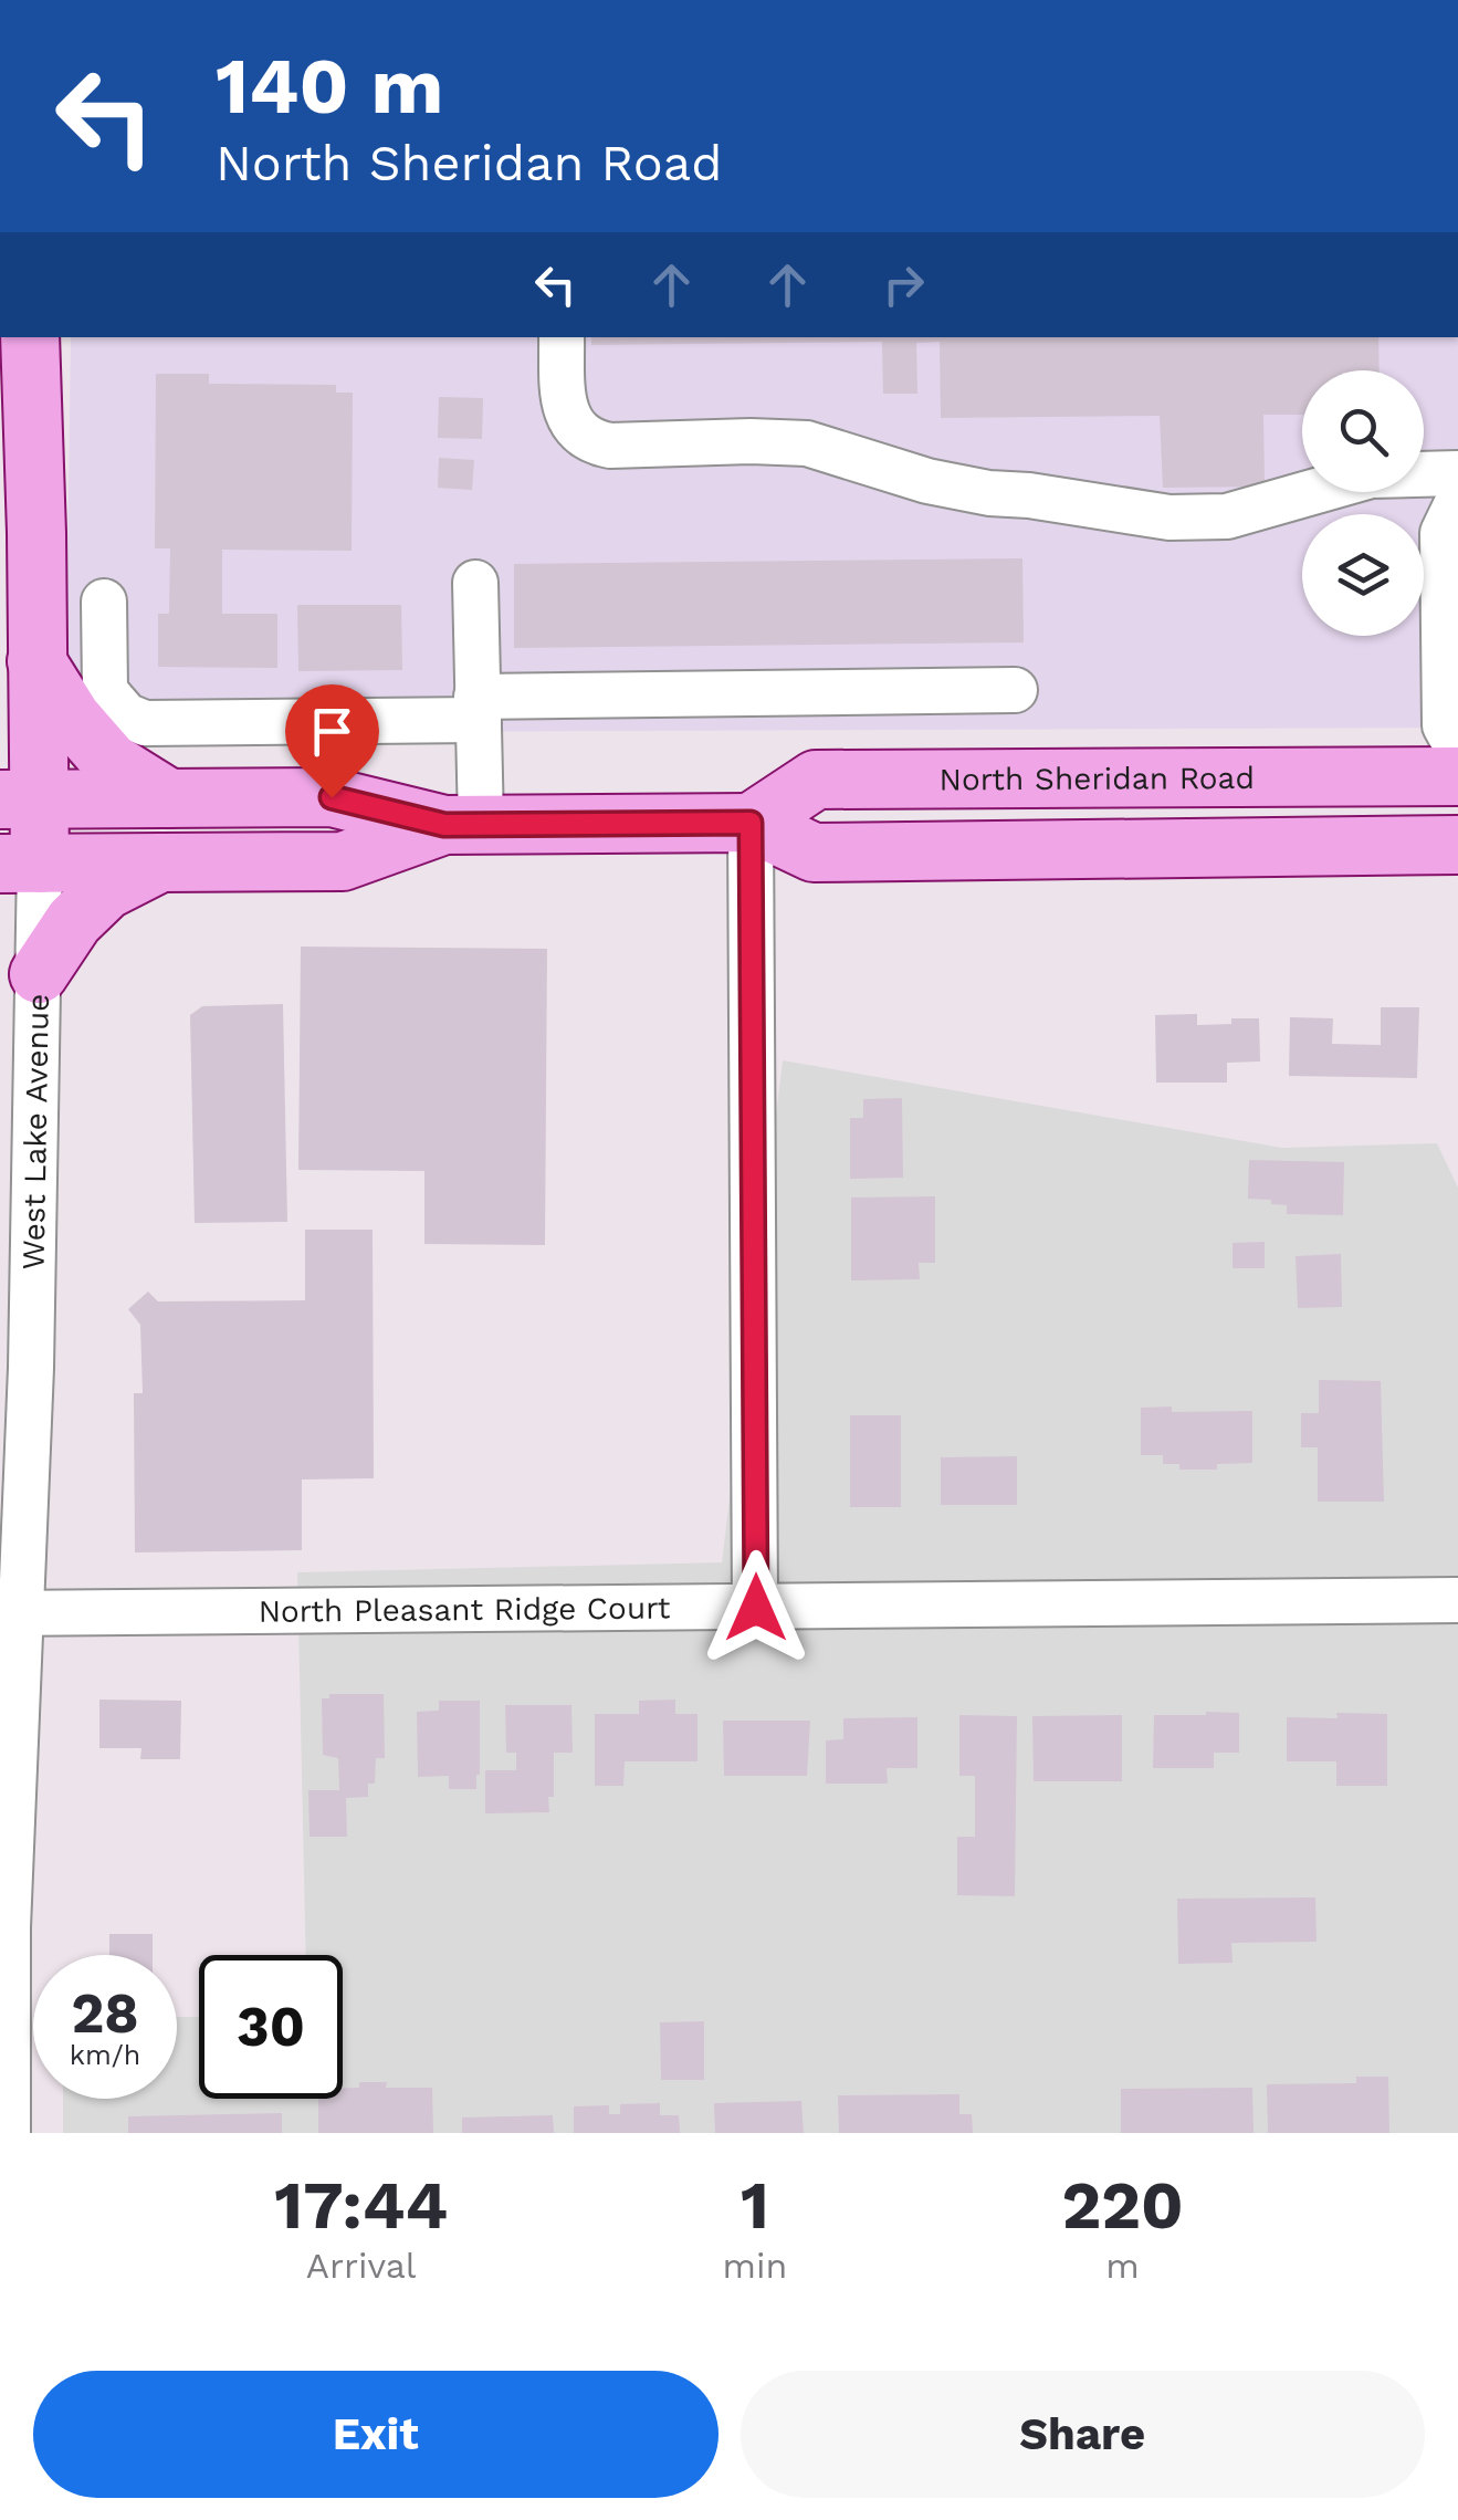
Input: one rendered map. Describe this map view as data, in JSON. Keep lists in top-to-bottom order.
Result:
{
  "streets": {
    "main road": ["North Sheridan Road", "West Lake Avenue"],
    "street": ["North Pleasant Ridge Court"]
  },
  "crossings": [
    ["West Lake Avenue", "North Pleasant Ridge Court"]
  ],
  "page": {
    "turn": ["140 m", "North Sheridan Road"],
    "speed": "28 km/h",
    "limit": "30",
    "eta": [
      "17:44",
      "Arrival",
      "1",
      "min",
      "220",
      "m"
    ],
    "buttons": ["Exit", "Share"]
  }
}
